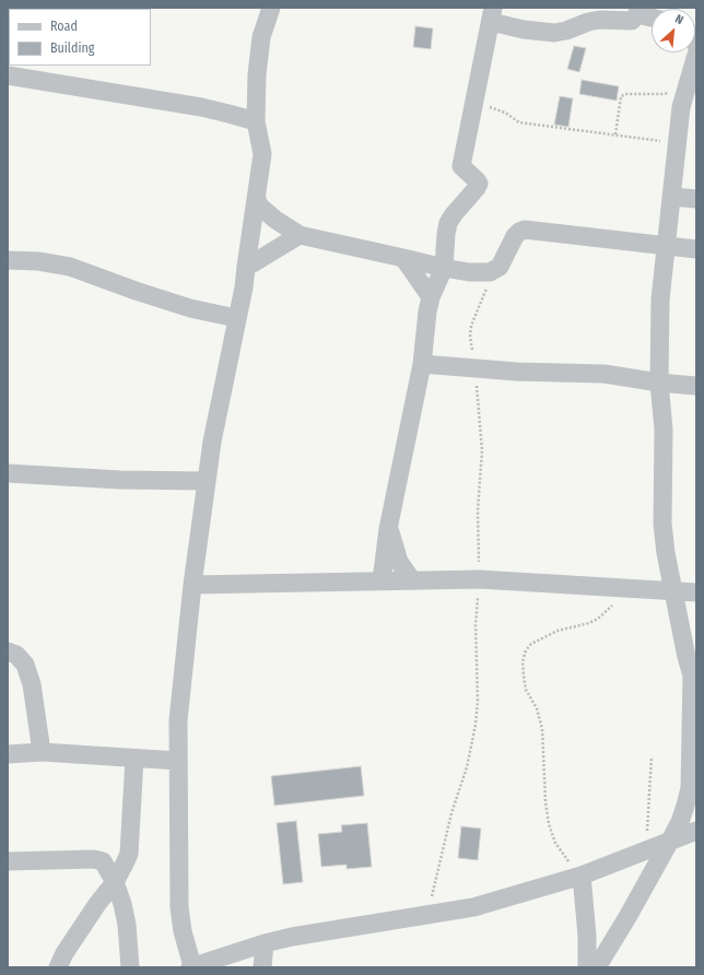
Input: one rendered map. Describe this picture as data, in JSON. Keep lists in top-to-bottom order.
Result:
{
  "legend": ["Road", "Building"],
  "north": "top right"
}
